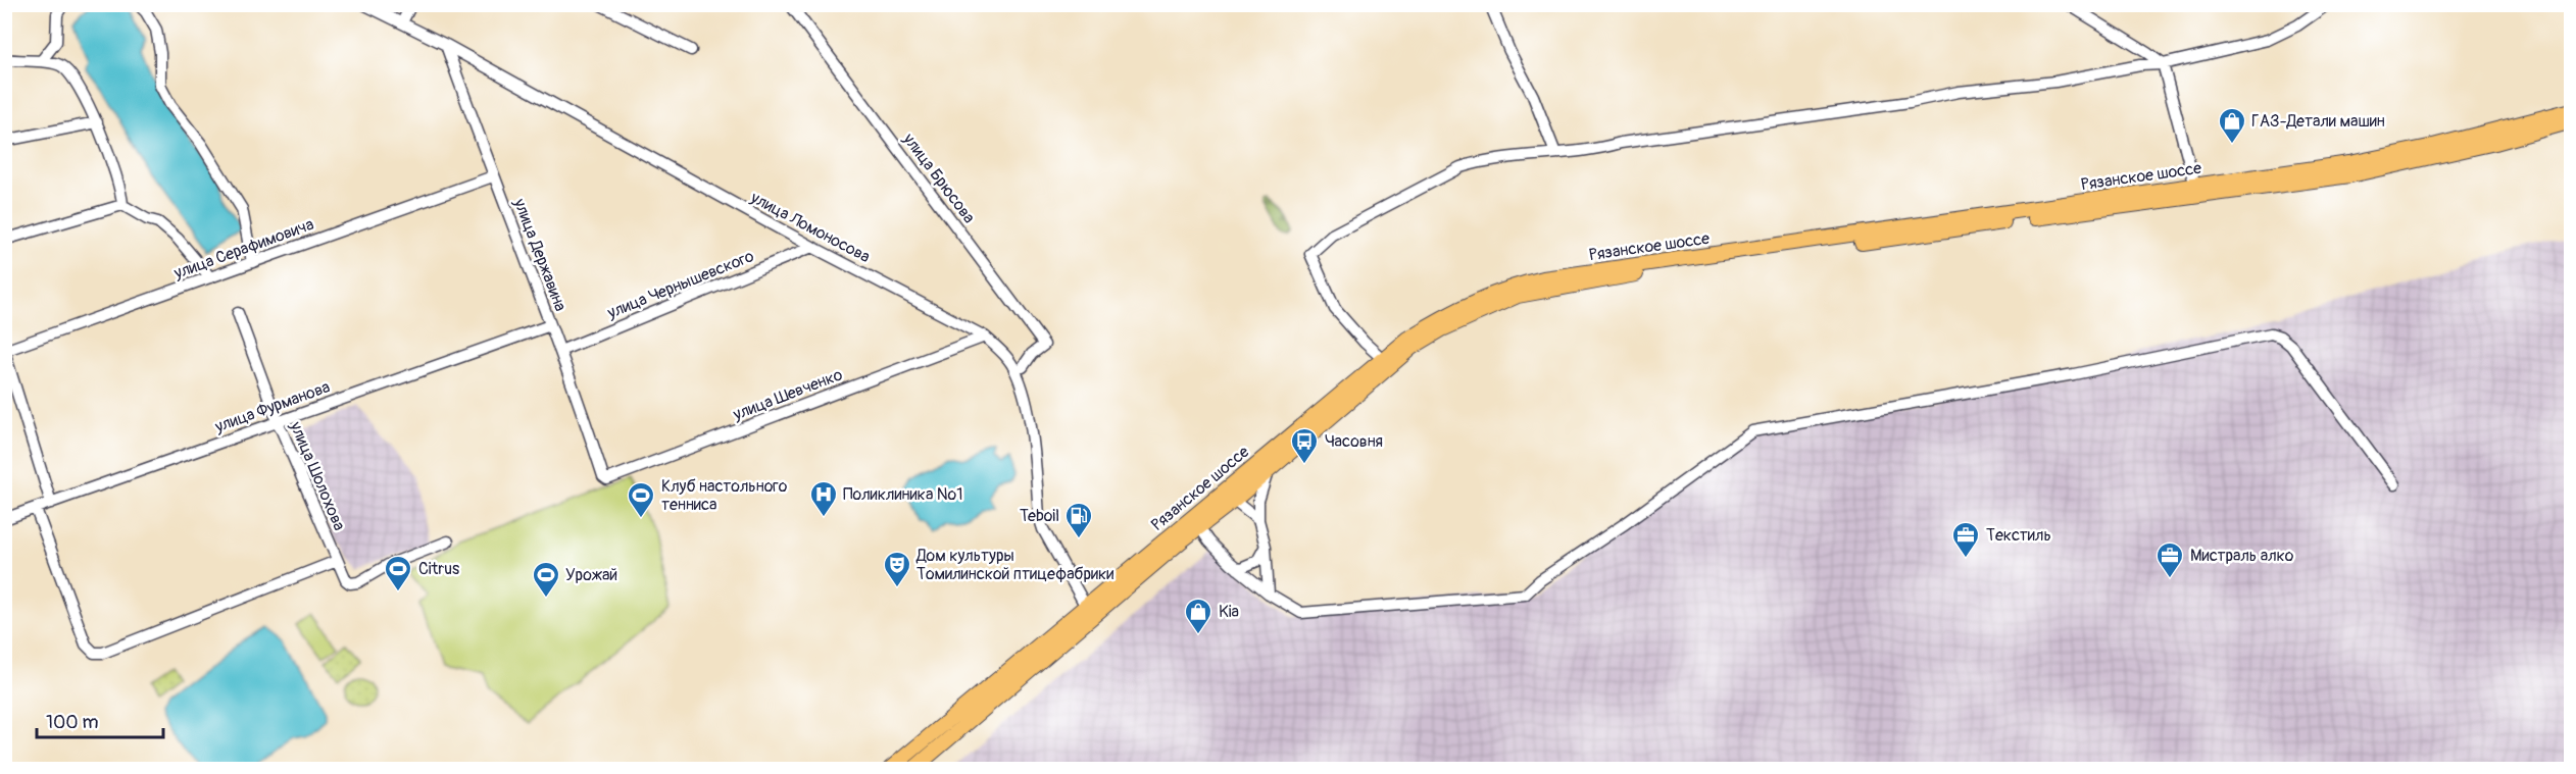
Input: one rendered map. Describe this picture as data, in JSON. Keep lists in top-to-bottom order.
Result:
{
  "streets": {
    "main road": ["Рязанское шоссе"],
    "street": [
      "улица Брюсова",
      "улица Ломоносова",
      "улица Серафимовича",
      "улица Державина",
      "улица Чернышевского",
      "улица Шевченко",
      "улица Фурманова",
      "улица Шолохова"
    ]
  },
  "crossings": [
    ["Рязанское шоссе", "улица Ломоносова"],
    ["улица Брюсова", "улица Ломоносова"],
    ["улица Ломоносова", "улица Державина"],
    ["улица Ломоносова", "улица Чернышевского"],
    ["улица Ломоносова", "улица Шевченко"],
    ["улица Серафимовича", "улица Державина"],
    ["улица Серафимовича", "улица Фурманова"],
    ["улица Державина", "улица Чернышевского"],
    ["улица Державина", "улица Шевченко"],
    ["улица Державина", "улица Фурманова"],
    ["улица Фурманова", "улица Шолохова"]
  ],
  "places": {
    "shop": ["ГАЗ-Детали машин", "Kia"],
    "bus stop": ["Часовня"],
    "hospital": ["Поликлиника №1"],
    "sports": ["Клуб настольного тенниса", "Citrus", "Урожай"],
    "fuel station": ["Teboil"],
    "office": ["Текстиль", "Мистраль алко"],
    "theatre": ["Дом культуры Томилинской птицефабрики"]
  },
  "scale_bar": "100 m"
}
